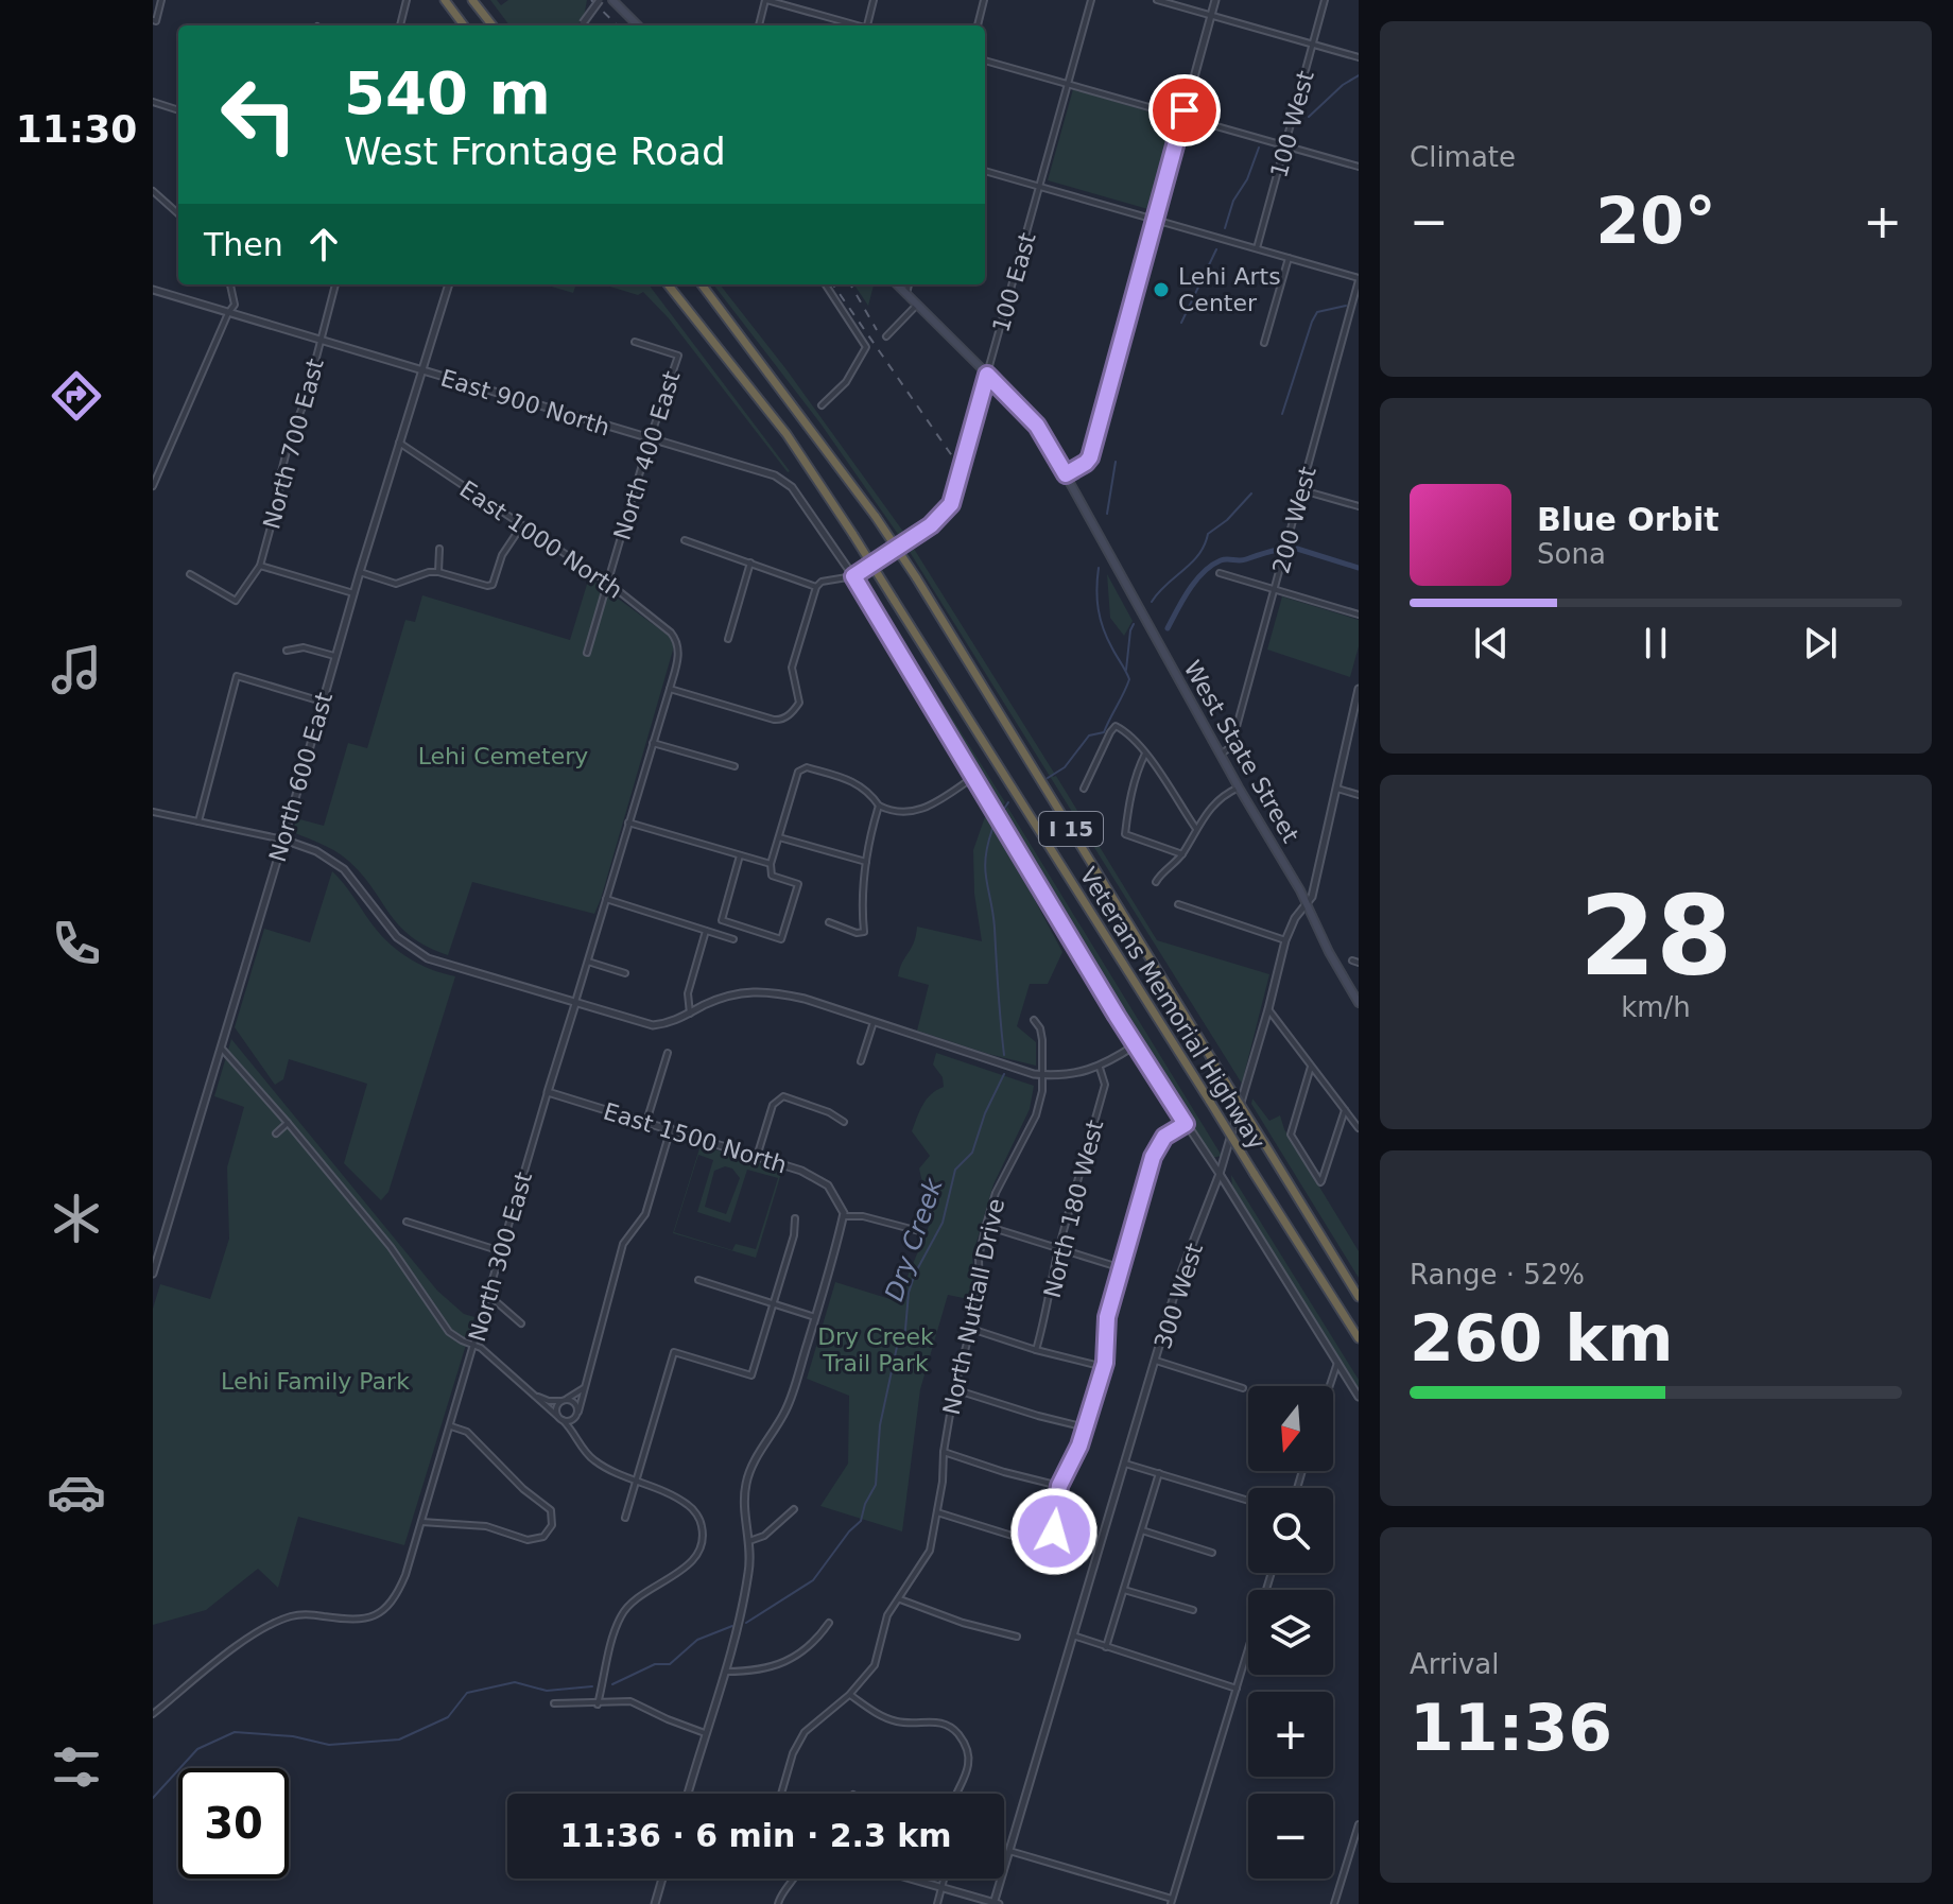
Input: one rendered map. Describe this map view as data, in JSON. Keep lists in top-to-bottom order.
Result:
{
  "streets": {
    "highway": ["I 15", "Veterans Memorial Highway"],
    "main road": ["West State Street"],
    "street": [
      "100 West",
      "100 East",
      "East 900 North",
      "North 700 East",
      "North 400 East",
      "200 West",
      "East 1000 North",
      "North 600 East",
      "East 1500 North",
      "North 180 West",
      "North 300 East",
      "300 West",
      "North Nuttall Drive"
    ]
  },
  "crossings": [
    ["100 East", "East 900 North"],
    ["100 East", "West State Street"],
    ["East 900 North", "North 700 East"],
    ["East 900 North", "North 400 East"],
    ["East 900 North", "North 600 East"],
    ["East 900 North", "300 West"],
    ["North 400 East", "East 1000 North"],
    ["200 West", "West State Street"],
    ["East 1000 North", "North 600 East"],
    ["East 1000 North", "North 300 East"],
    ["West State Street", "300 West"],
    ["East 1500 North", "North 300 East"]
  ],
  "water": ["Dry Creek"],
  "parks": ["Lehi Cemetery", "Dry Creek Trail Park", "Lehi Family Park"],
  "places": ["Lehi Arts Center"],
  "north": "bottom",
  "page": {
    "tabs": "11:30",
    "tile": [
      "Climate",
      ["28", "km/h"],
      ["Range · 52%", "260 km"],
      ["Arrival", "11:36"]
    ],
    "turn": ["540 m", "West Frontage Road"],
    "heat": ["−", "20°", "+"],
    "then": "Then",
    "song": ["Blue Orbit", "Sona"],
    "map_buttons": ["+", "−"],
    "limit": "30",
    "trip": "11:36 · 6 min · 2.3 km"
  }
}
